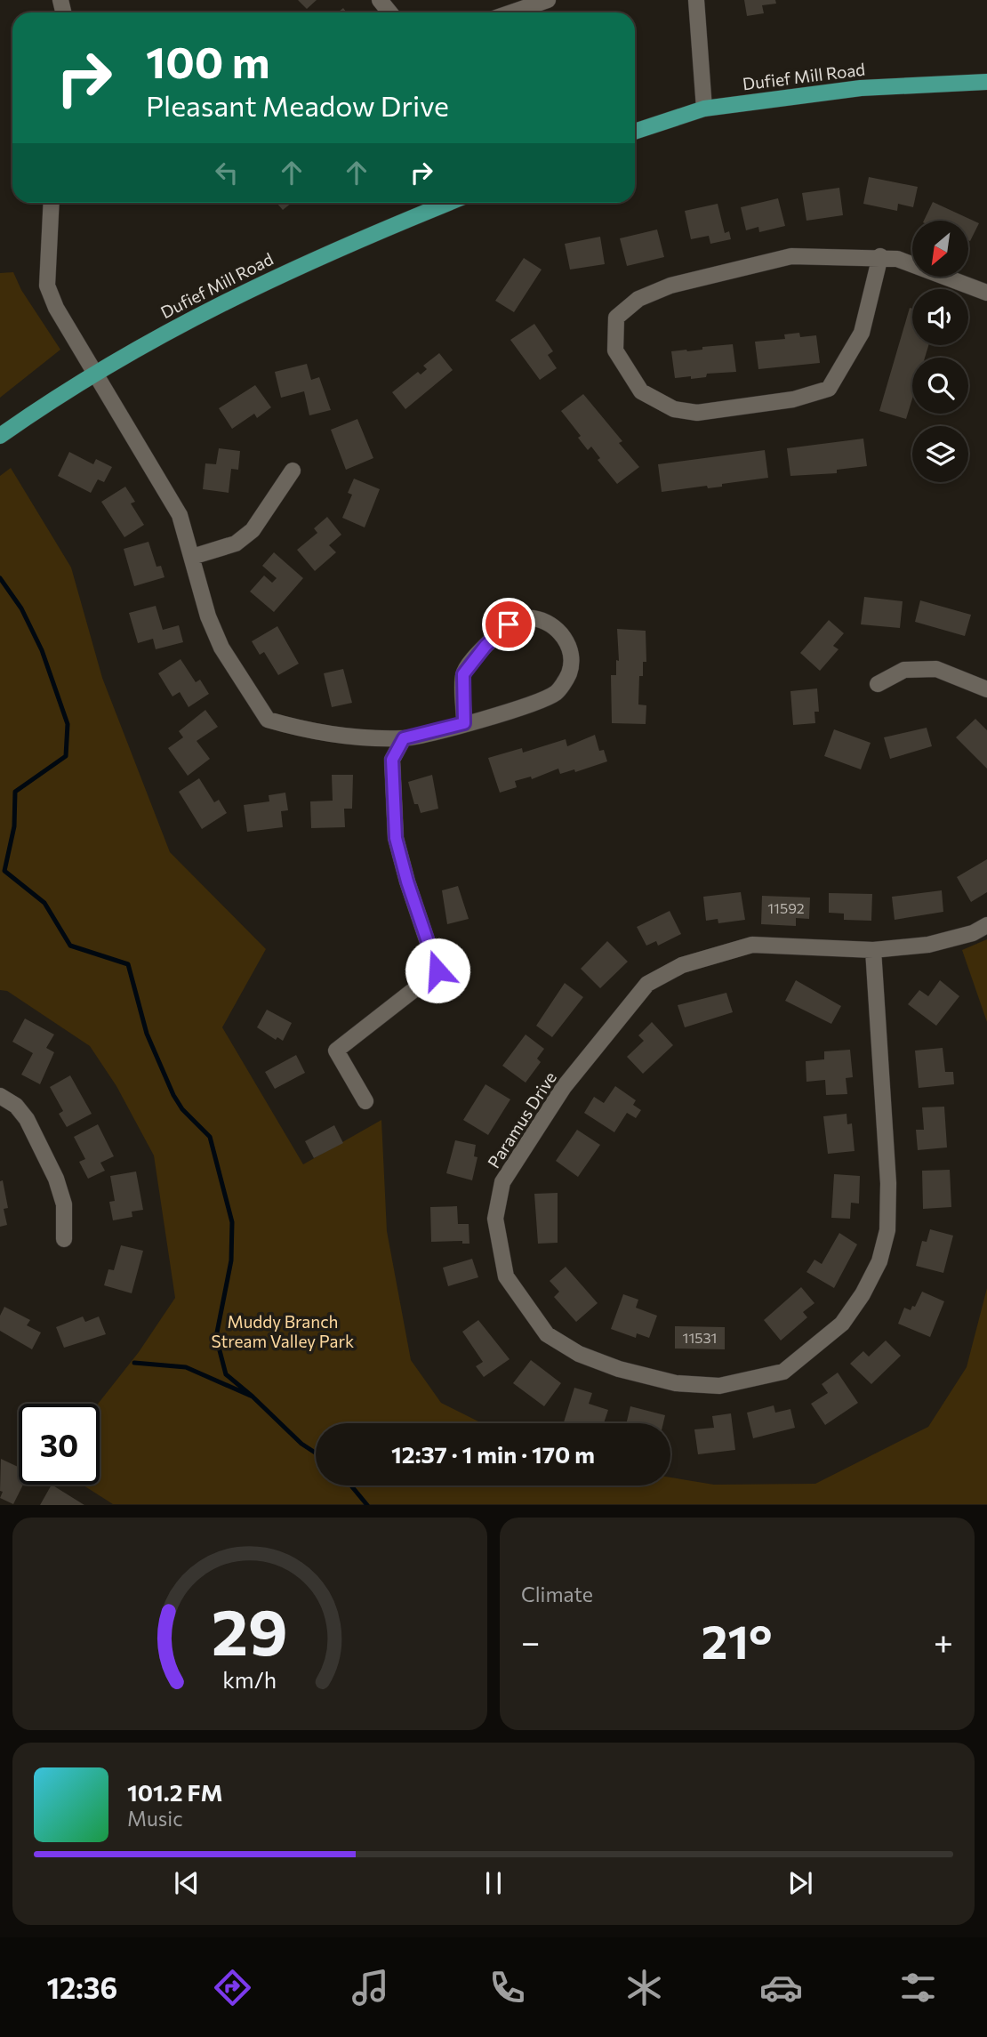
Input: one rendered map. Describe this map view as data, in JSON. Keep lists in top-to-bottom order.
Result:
{
  "streets": {
    "main road": ["Dufief Mill Road"],
    "street": ["Paramus Drive"]
  },
  "parks": ["Muddy Branch Stream Valley Park"],
  "house_numbers": ["11592", "11531"],
  "north": "bottom left",
  "page": {
    "turn": ["100 m", "Pleasant Meadow Drive"],
    "limit": "30",
    "trip": "12:37 · 1 min · 170 m",
    "tile": "Climate",
    "heat": ["−", "21°", "+"],
    "song": ["101.2 FM", "Music"],
    "tabs": "12:36",
    "gauge": ["29", "km/h"]
  }
}
